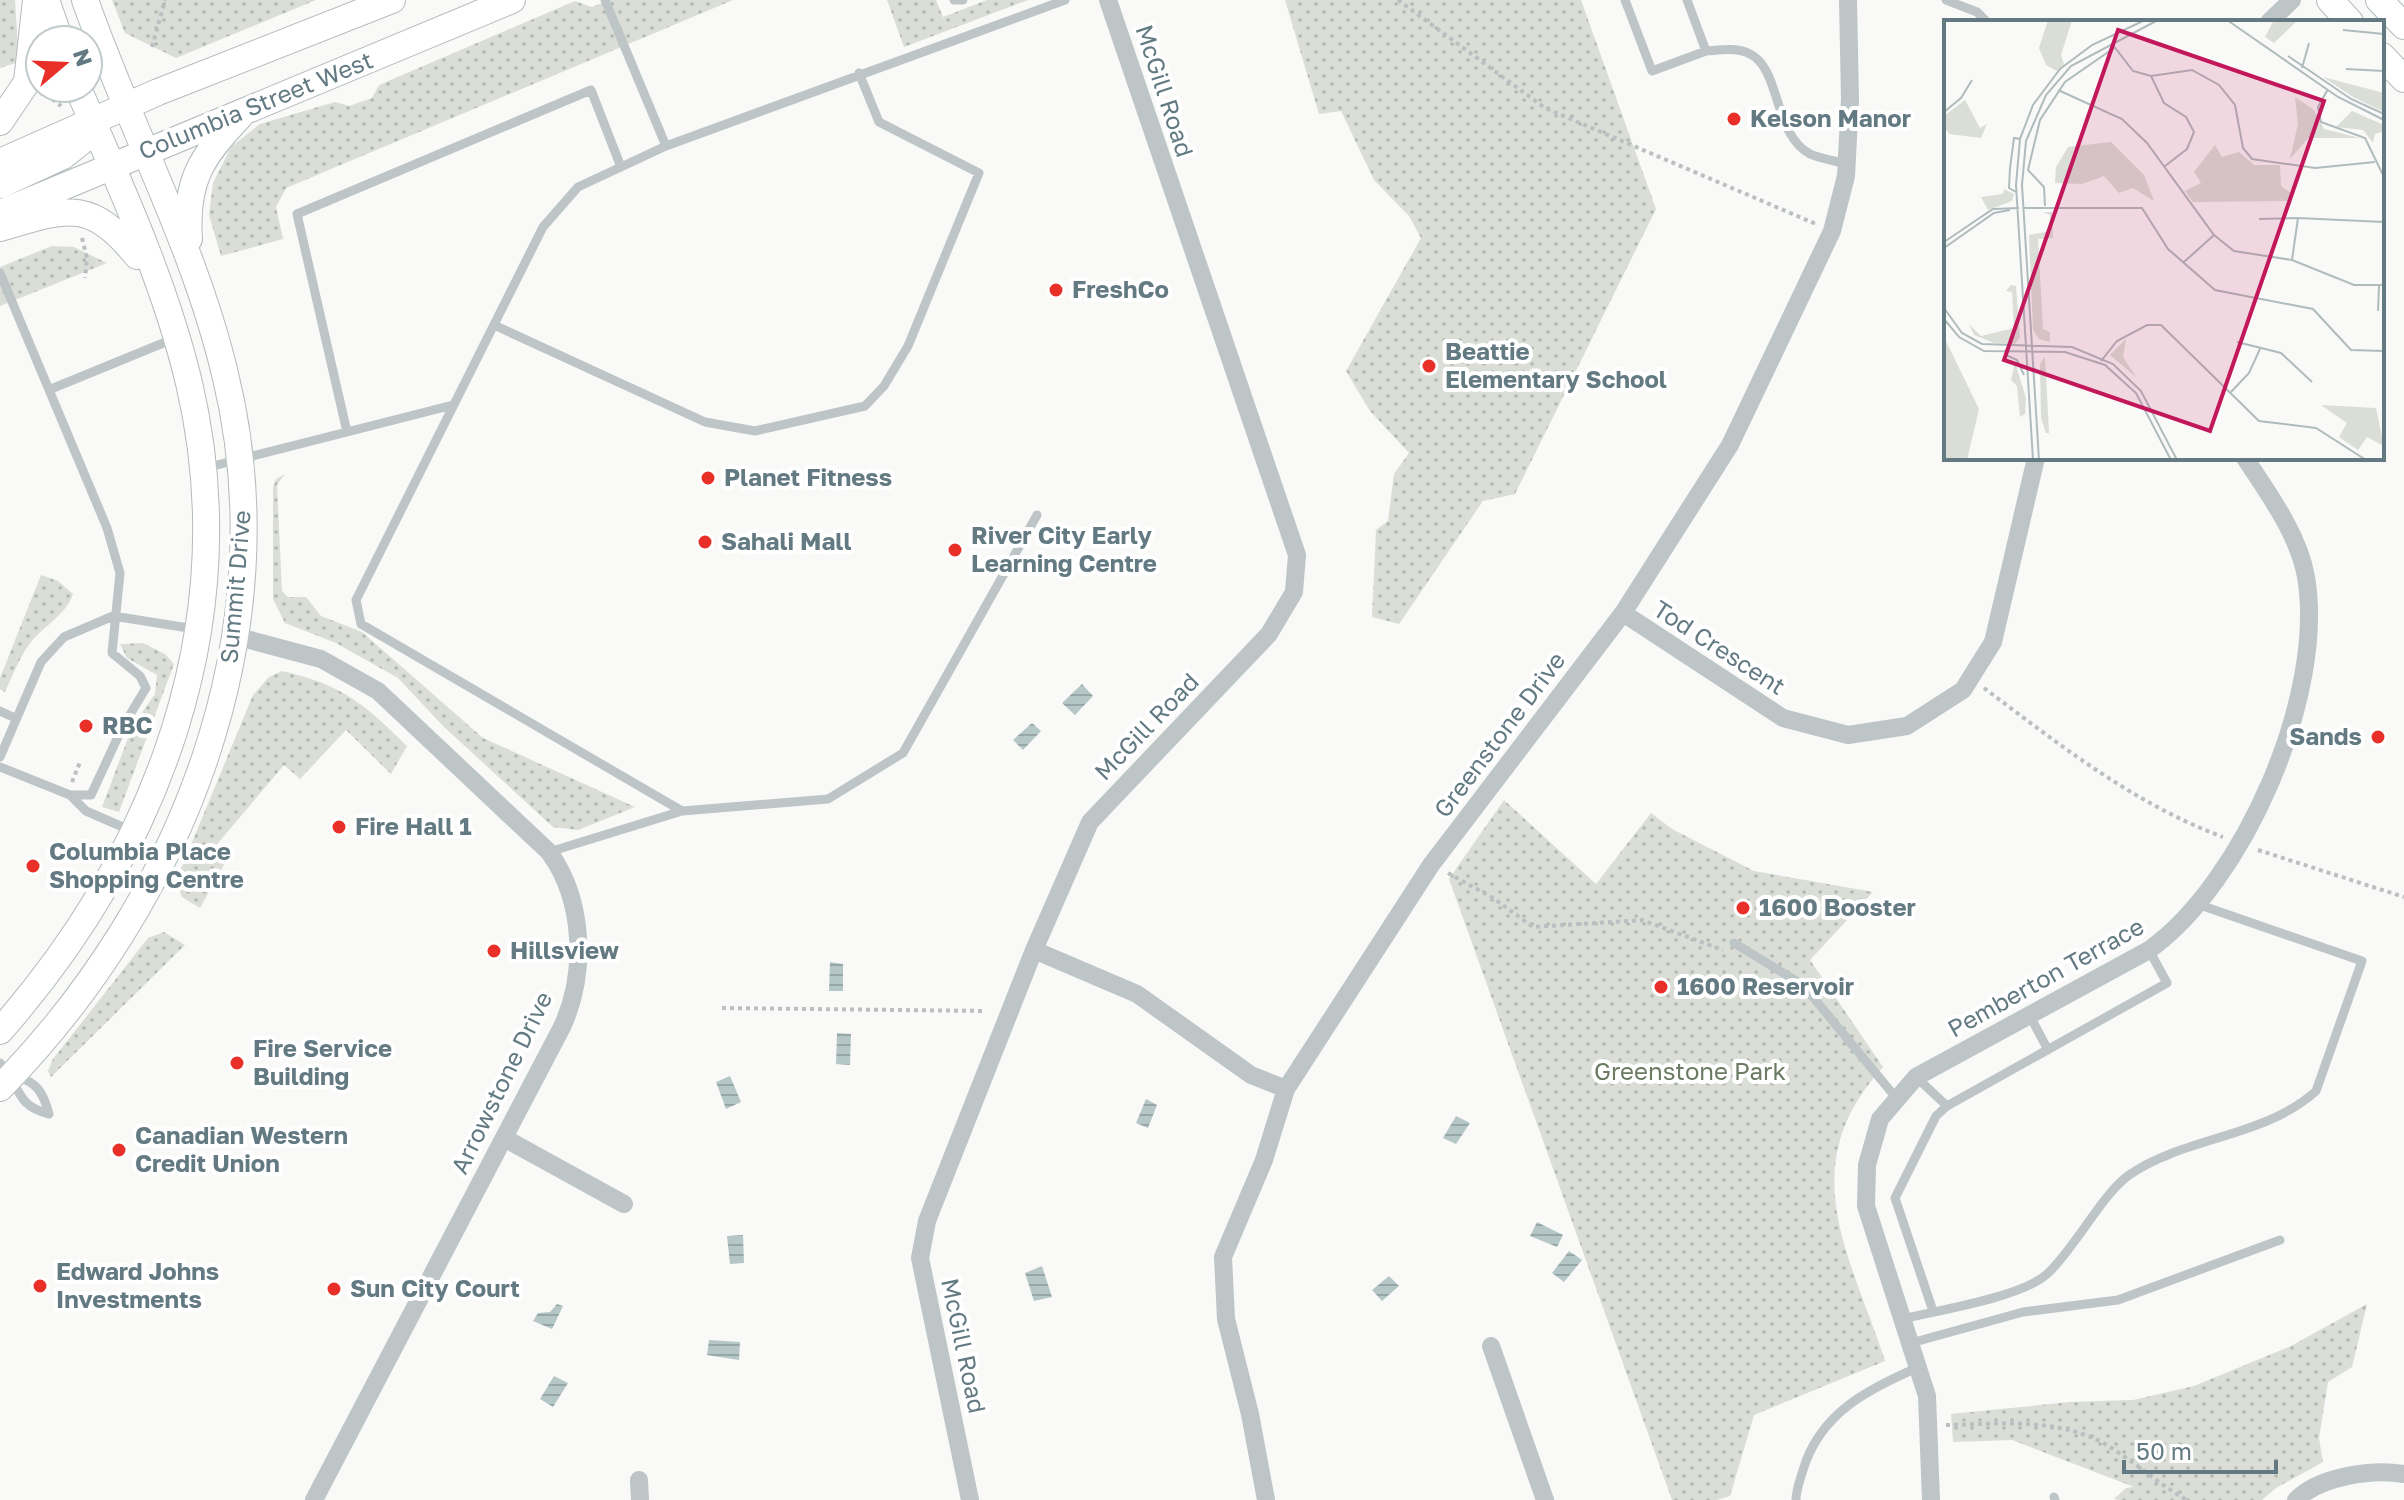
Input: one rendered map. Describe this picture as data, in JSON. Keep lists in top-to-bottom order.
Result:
{
  "streets": {
    "main road": ["Columbia Street West", "Summit Drive"],
    "street": [
      "McGill Road",
      "Tod Crescent",
      "Greenstone Drive",
      "Pemberton Terrace",
      "Arrowstone Drive"
    ]
  },
  "crossings": [
    ["Columbia Street West", "Summit Drive"],
    ["Summit Drive", "Arrowstone Drive"],
    ["Tod Crescent", "Greenstone Drive"]
  ],
  "parks": ["Greenstone Park"],
  "places": [
    "Kelson Manor",
    "FreshCo",
    "Beattie Elementary School",
    "Planet Fitness",
    "Sahali Mall",
    "River City Early Learning Centre",
    "RBC",
    "Sands",
    "Fire Hall 1",
    "Columbia Place Shopping Centre",
    "1600 Booster",
    "Hillsview",
    "1600 Reservoir",
    "Fire Service Building",
    "Canadian Western Credit Union",
    "Edward Johns Investments",
    "Sun City Court"
  ],
  "scale_bar": "50 m",
  "north": "right"
}
